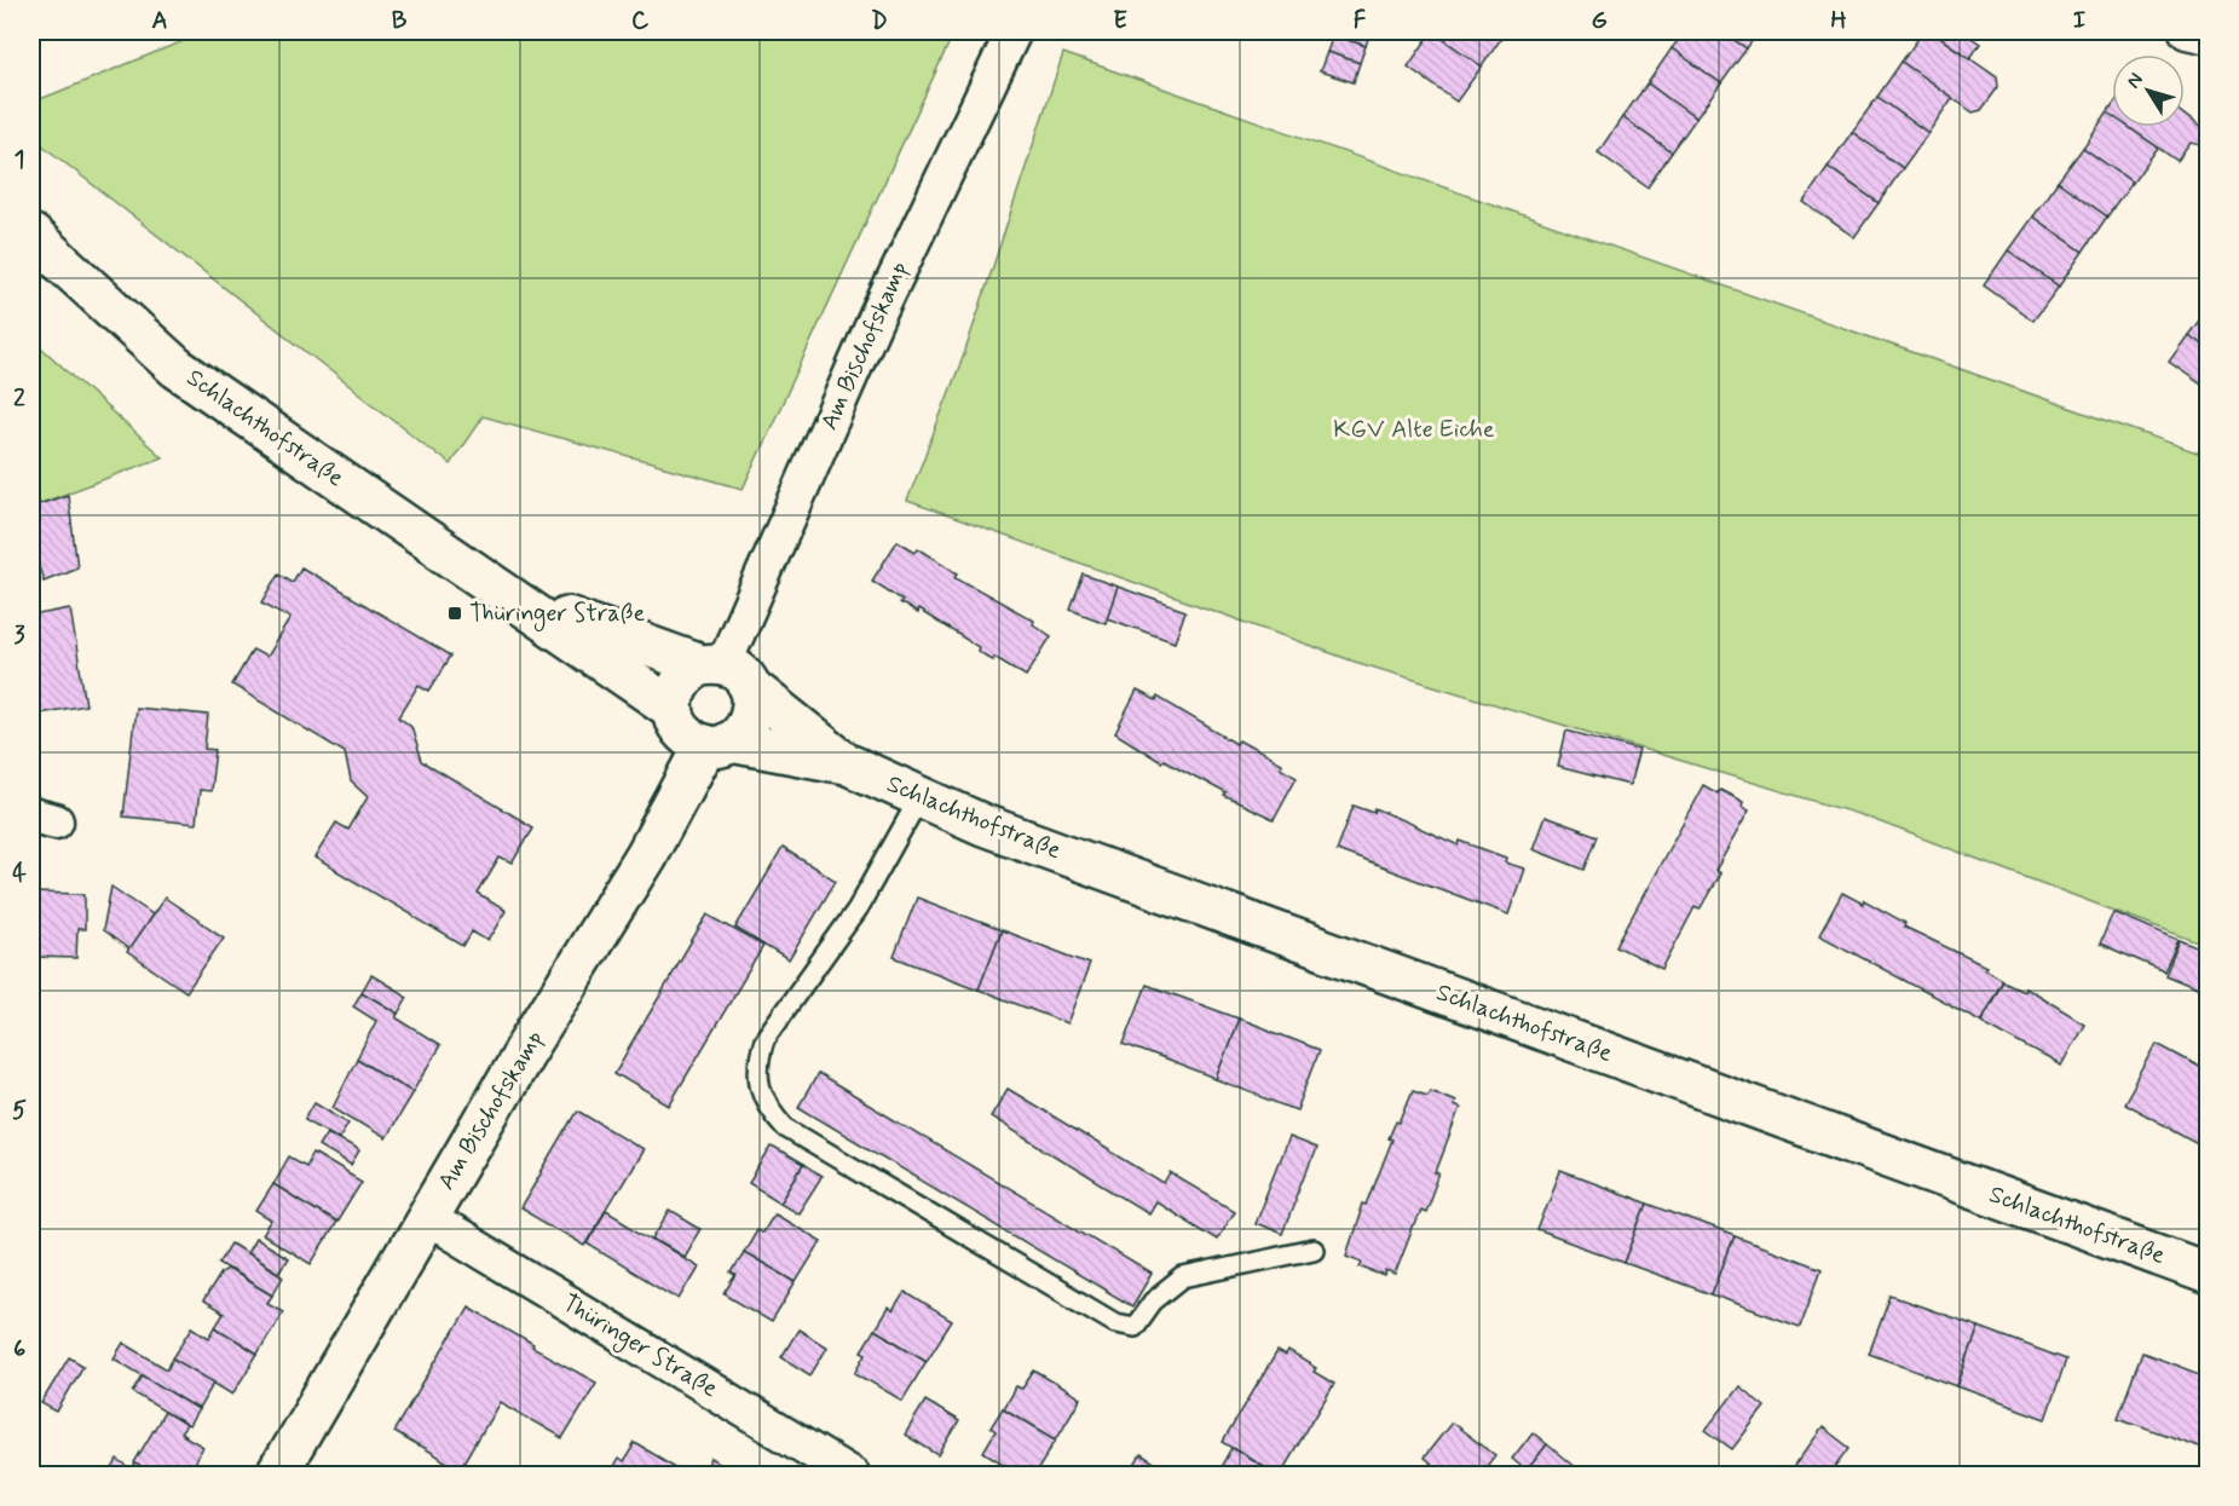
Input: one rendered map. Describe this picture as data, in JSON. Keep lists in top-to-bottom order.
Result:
{
  "streets": {
    "street": ["Am Bischofskamp", "Schlachthofstraße", "Thüringer Straße"]
  },
  "crossings": [
    ["Am Bischofskamp", "Schlachthofstraße"],
    ["Am Bischofskamp", "Thüringer Straße"]
  ],
  "parks": ["KGV Alte Eiche"],
  "places": {
    "transit": ["Thüringer Straße"]
  },
  "north": "top left",
  "grid": {
    "columns": [
      "A",
      "B",
      "C",
      "D",
      "E",
      "F",
      "G",
      "H",
      "I"
    ],
    "rows": [
      "1",
      "2",
      "3",
      "4",
      "5",
      "6"
    ]
  }
}
